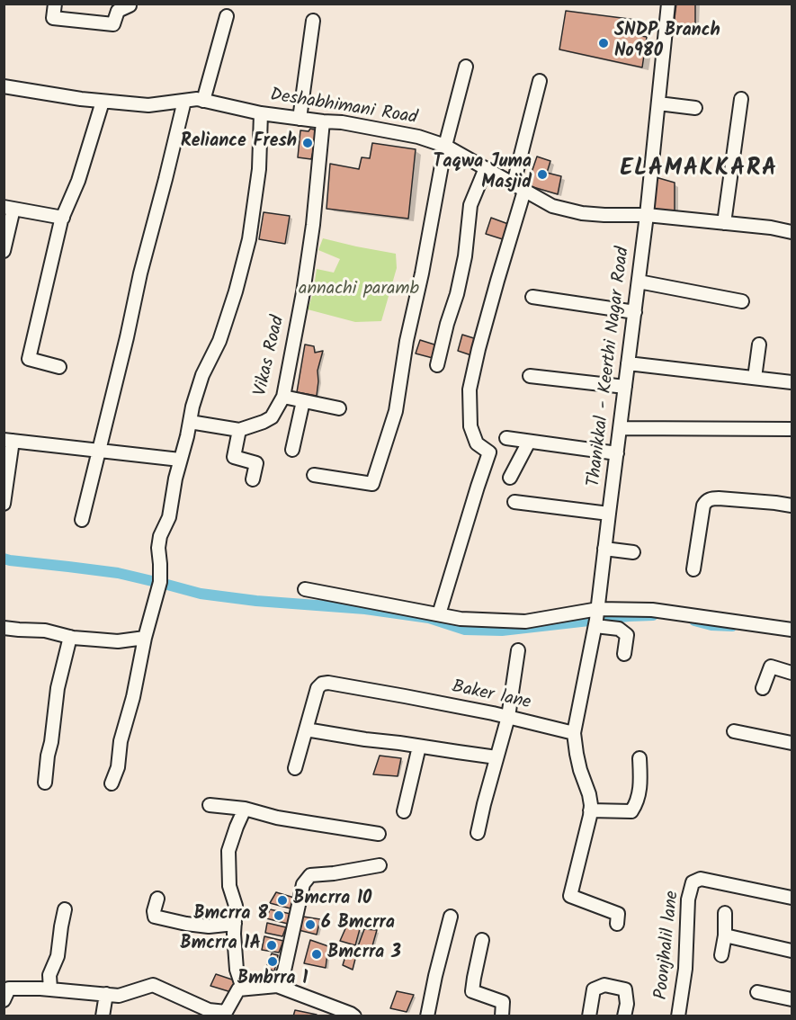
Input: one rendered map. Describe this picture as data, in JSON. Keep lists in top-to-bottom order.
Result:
{
  "streets": {
    "street": [
      "Deshabhimani Road",
      "Vikas Road",
      "Thanikkal - Keerthi Nagar Road",
      "Baker lane",
      "Poonjhalil lane"
    ]
  },
  "crossings": [
    ["Deshabhimani Road", "Vikas Road"],
    ["Deshabhimani Road", "Thanikkal - Keerthi Nagar Road"],
    ["Thanikkal - Keerthi Nagar Road", "Baker lane"]
  ],
  "districts": ["ELAMAKKARA"],
  "parks": ["annachi paramb"],
  "places": [
    "SNDP Branch No980",
    "Reliance Fresh",
    "Taqwa Juma Masjid",
    "Bmcrra 10",
    "Bmcrra 8",
    "6 Bmcrra",
    "Bmcrra 1A",
    "Bmcrra 3",
    "Bmbrra 1"
  ]
}
